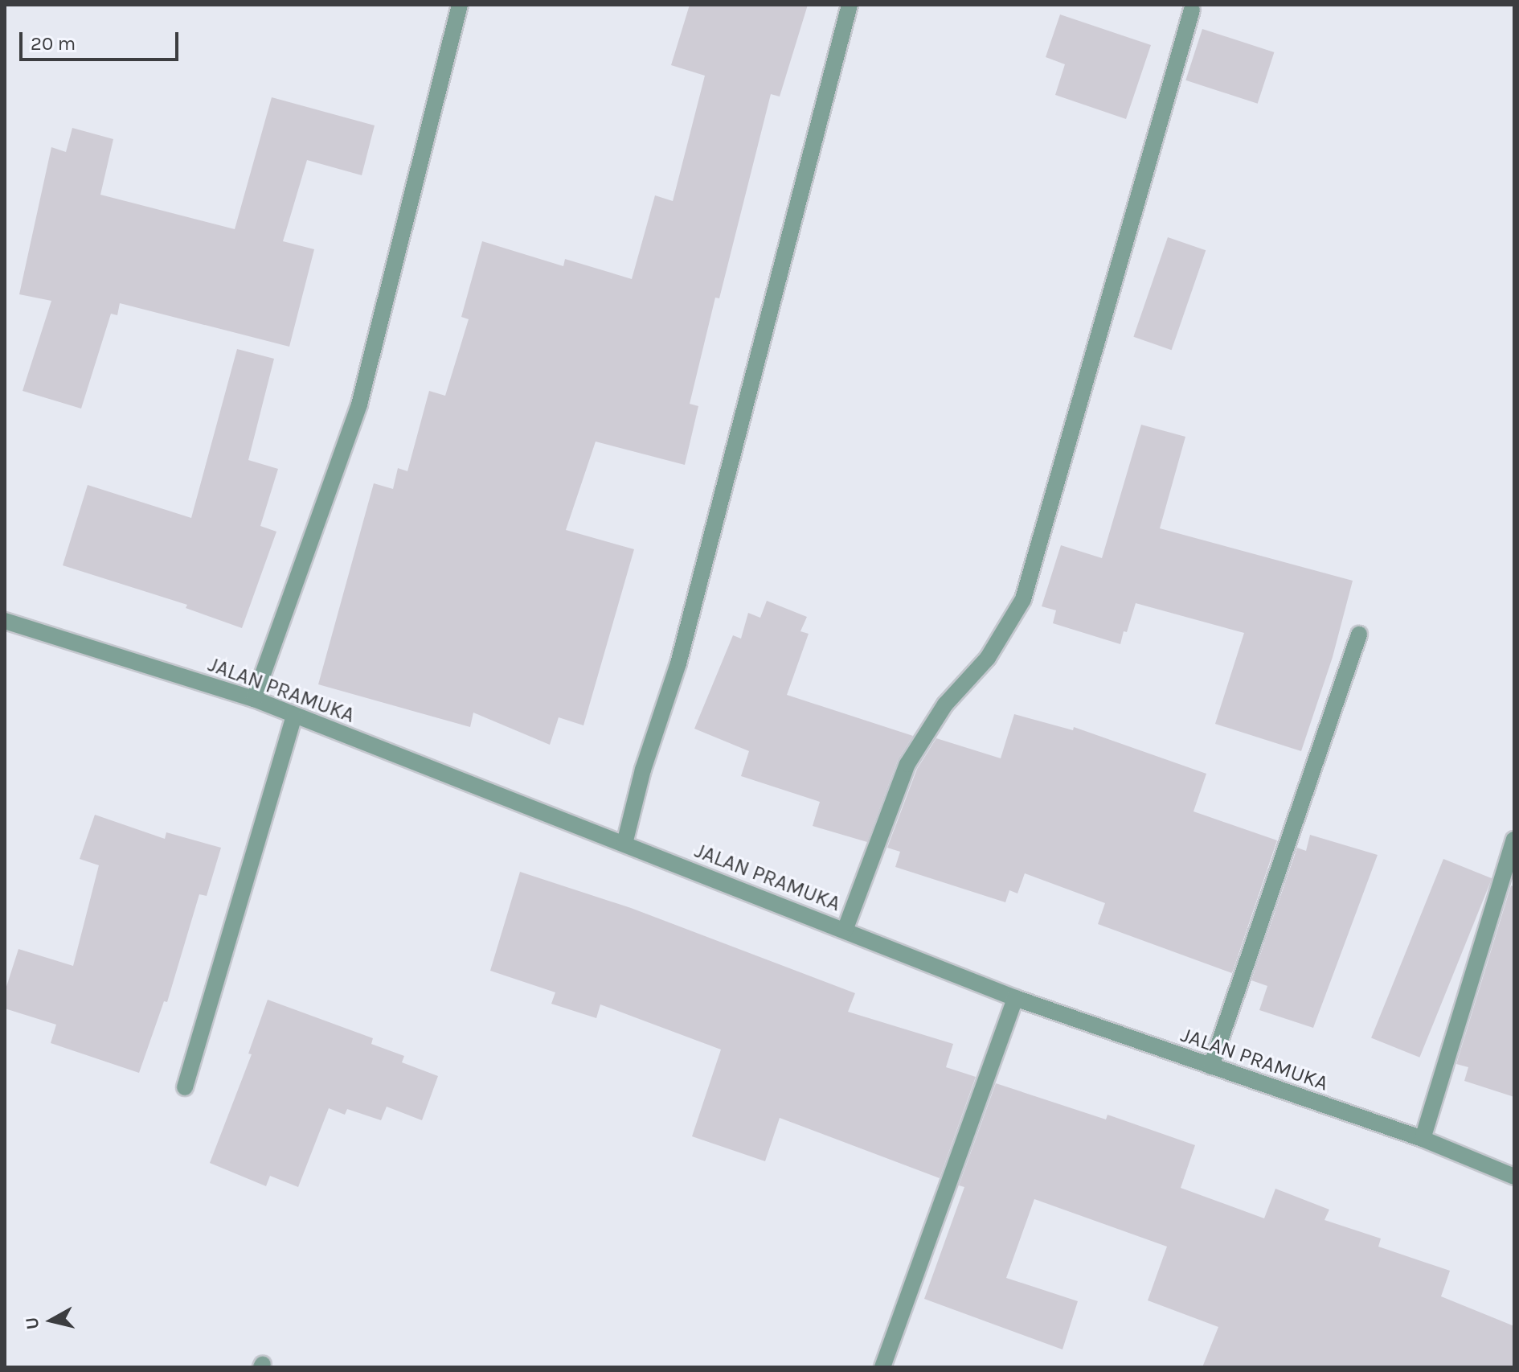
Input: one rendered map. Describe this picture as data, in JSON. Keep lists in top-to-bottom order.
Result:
{
  "streets": {
    "street": ["JALAN PRAMUKA"]
  },
  "scale_bar": "20 m",
  "north": "left"
}
